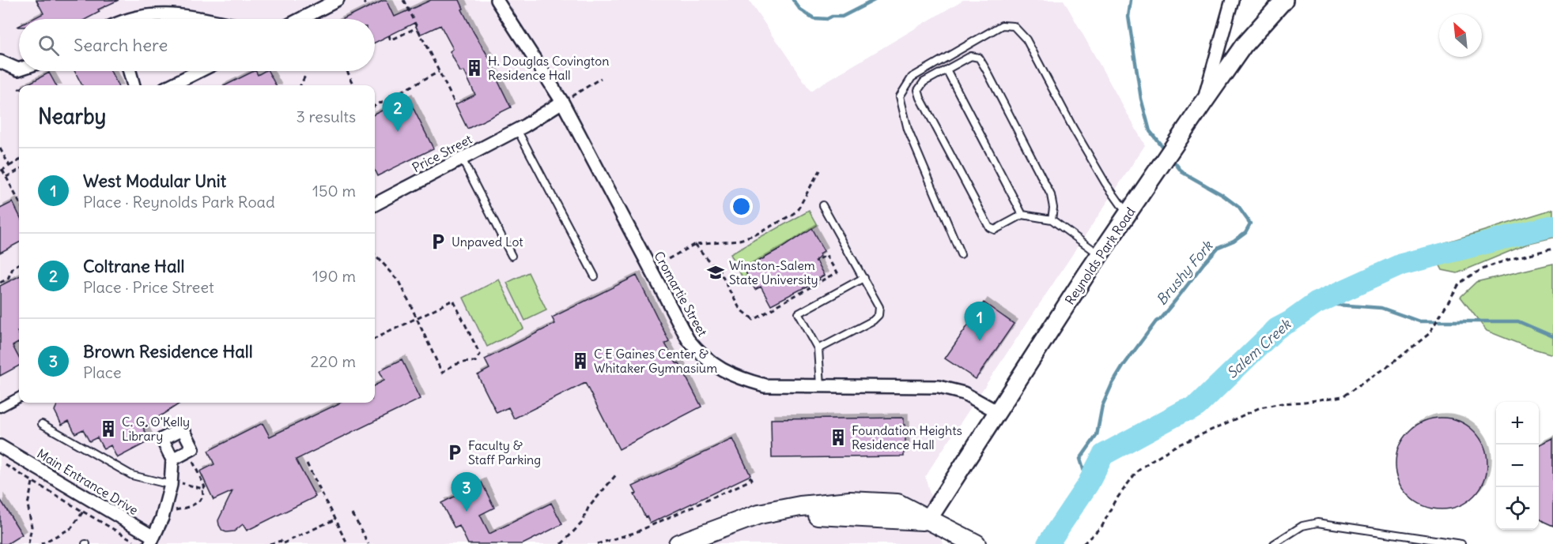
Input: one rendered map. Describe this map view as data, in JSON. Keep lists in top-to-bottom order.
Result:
{
  "streets": {
    "main road": ["Reynolds Park Road"],
    "street": ["Price Street", "Cromartie Street", "Main Entrance Drive"]
  },
  "crossings": [
    ["Price Street", "Cromartie Street"],
    ["Reynolds Park Road", "Cromartie Street"]
  ],
  "water": ["Brushy Fork", "Salem Creek"],
  "places": {
    "building": [
      "H. Douglas Covington Residence Hall",
      "C E Gaines Center & Whitaker Gymnasium",
      "C. G. O'Kelly Library",
      "Foundation Heights Residence Hall"
    ],
    "parking": ["Unpaved Lot", "Faculty & Staff Parking"],
    "school or university": ["Winston-Salem State University"]
  },
  "north": "top left",
  "page": {
    "search": "Search here",
    "heading": ["Nearby", "3 results"],
    "pins": ["2", "1", "3"],
    "list": [
      {
        "mark": "1",
        "name": "West Modular Unit",
        "note": "Place · Reynolds Park Road",
        "value": "150 m"
      },
      {
        "mark": "2",
        "name": "Coltrane Hall",
        "note": "Place · Price Street",
        "value": "190 m"
      },
      {
        "mark": "3",
        "name": "Brown Residence Hall",
        "note": "Place",
        "value": "220 m"
      }
    ],
    "map_buttons": ["+", "−"]
  }
}
